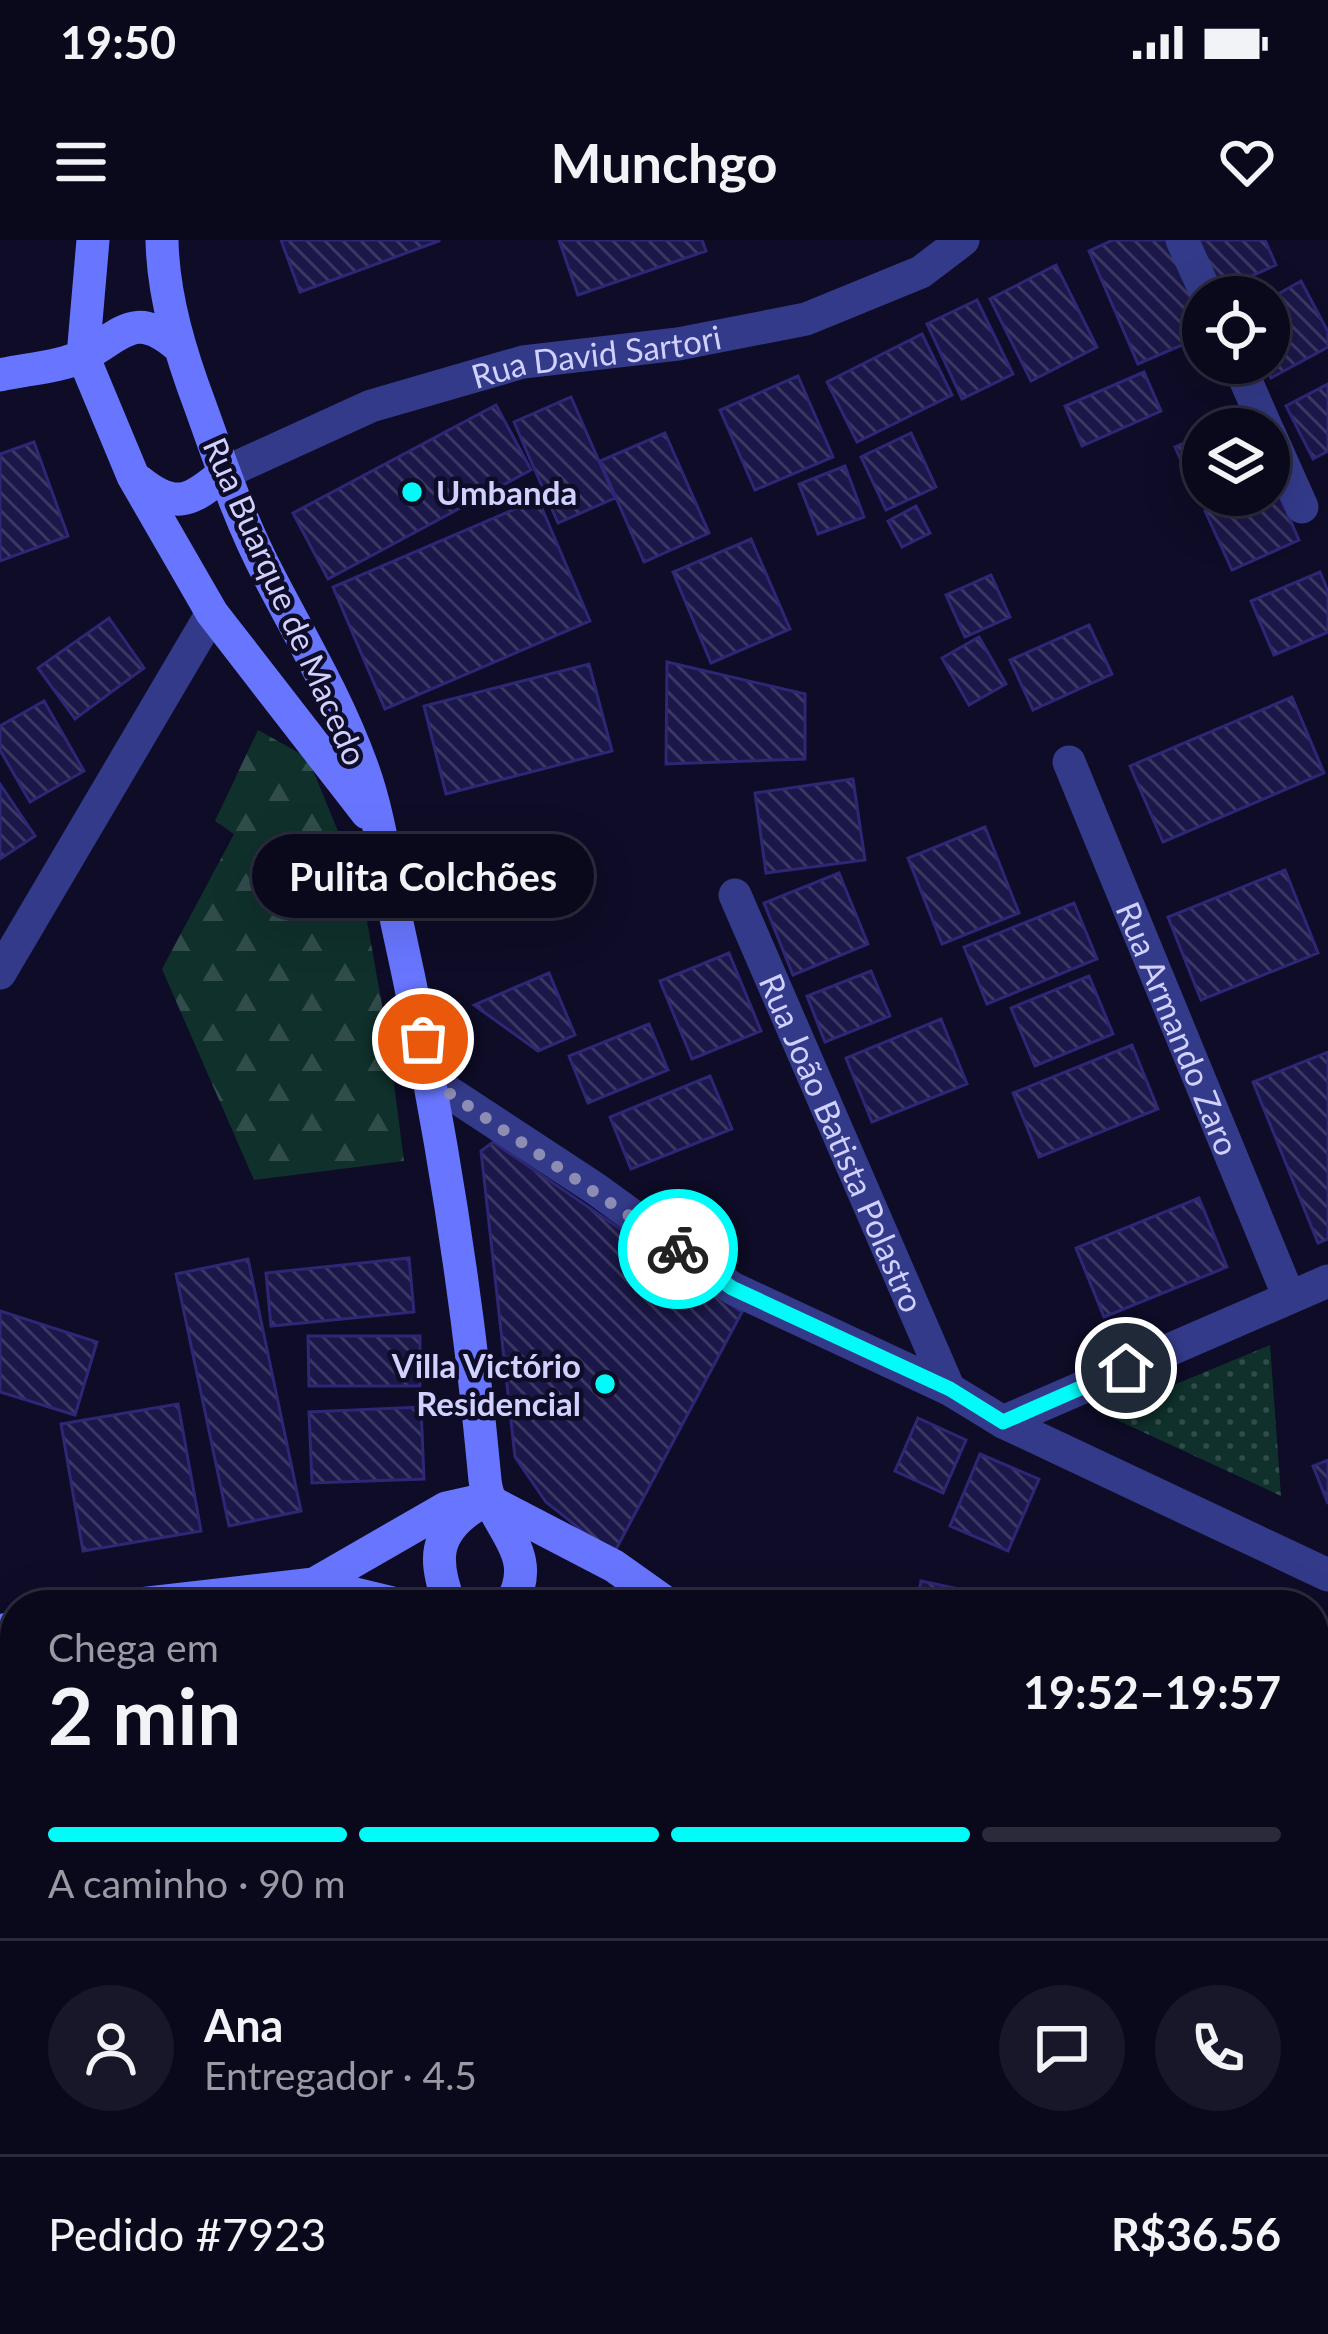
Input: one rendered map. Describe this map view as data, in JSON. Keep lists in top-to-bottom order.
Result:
{
  "streets": {
    "main road": ["Rua Buarque de Macedo"],
    "street": ["Rua David Sartori", "Rua Armando Zaro", "Rua João Batista Polastro"]
  },
  "crossings": [
    ["Rua David Sartori", "Rua Buarque de Macedo"]
  ],
  "places": ["Umbanda", "Pulita Colchões", "Villa Victório Residencial"],
  "page": {
    "status": "19:50",
    "header": "Munchgo",
    "bubble": "Pulita Colchões",
    "heading": ["2 min", "Chega em", "19:52–19:57"],
    "panel": [
      "Ana",
      "Entregador · 4.5",
      "Pedido #7923",
      "R$36.56"
    ],
    "bar": "A caminho · 90 m"
  }
}
